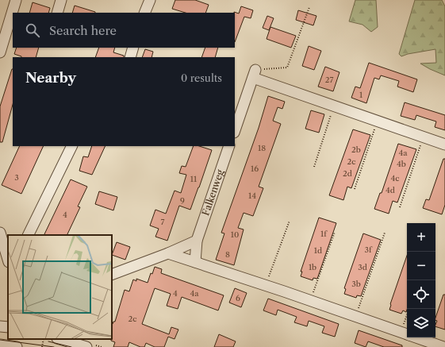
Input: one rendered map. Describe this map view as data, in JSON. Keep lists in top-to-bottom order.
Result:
{
  "streets": {
    "street": ["Falkenweg"]
  },
  "house_numbers": [
    "27",
    "1",
    "18",
    "2b",
    "4a",
    "2c",
    "4b",
    "16",
    "2d",
    "3",
    "4c",
    "11",
    "4d",
    "14",
    "9",
    "4",
    "7",
    "1f",
    "10",
    "3f",
    "1d",
    "8",
    "1b",
    "3d",
    "3b",
    "4",
    "4a",
    "6",
    "2c"
  ],
  "page": {
    "search": "Search here",
    "heading": ["Nearby", "0 results"],
    "map_buttons": ["+", "−"]
  }
}
